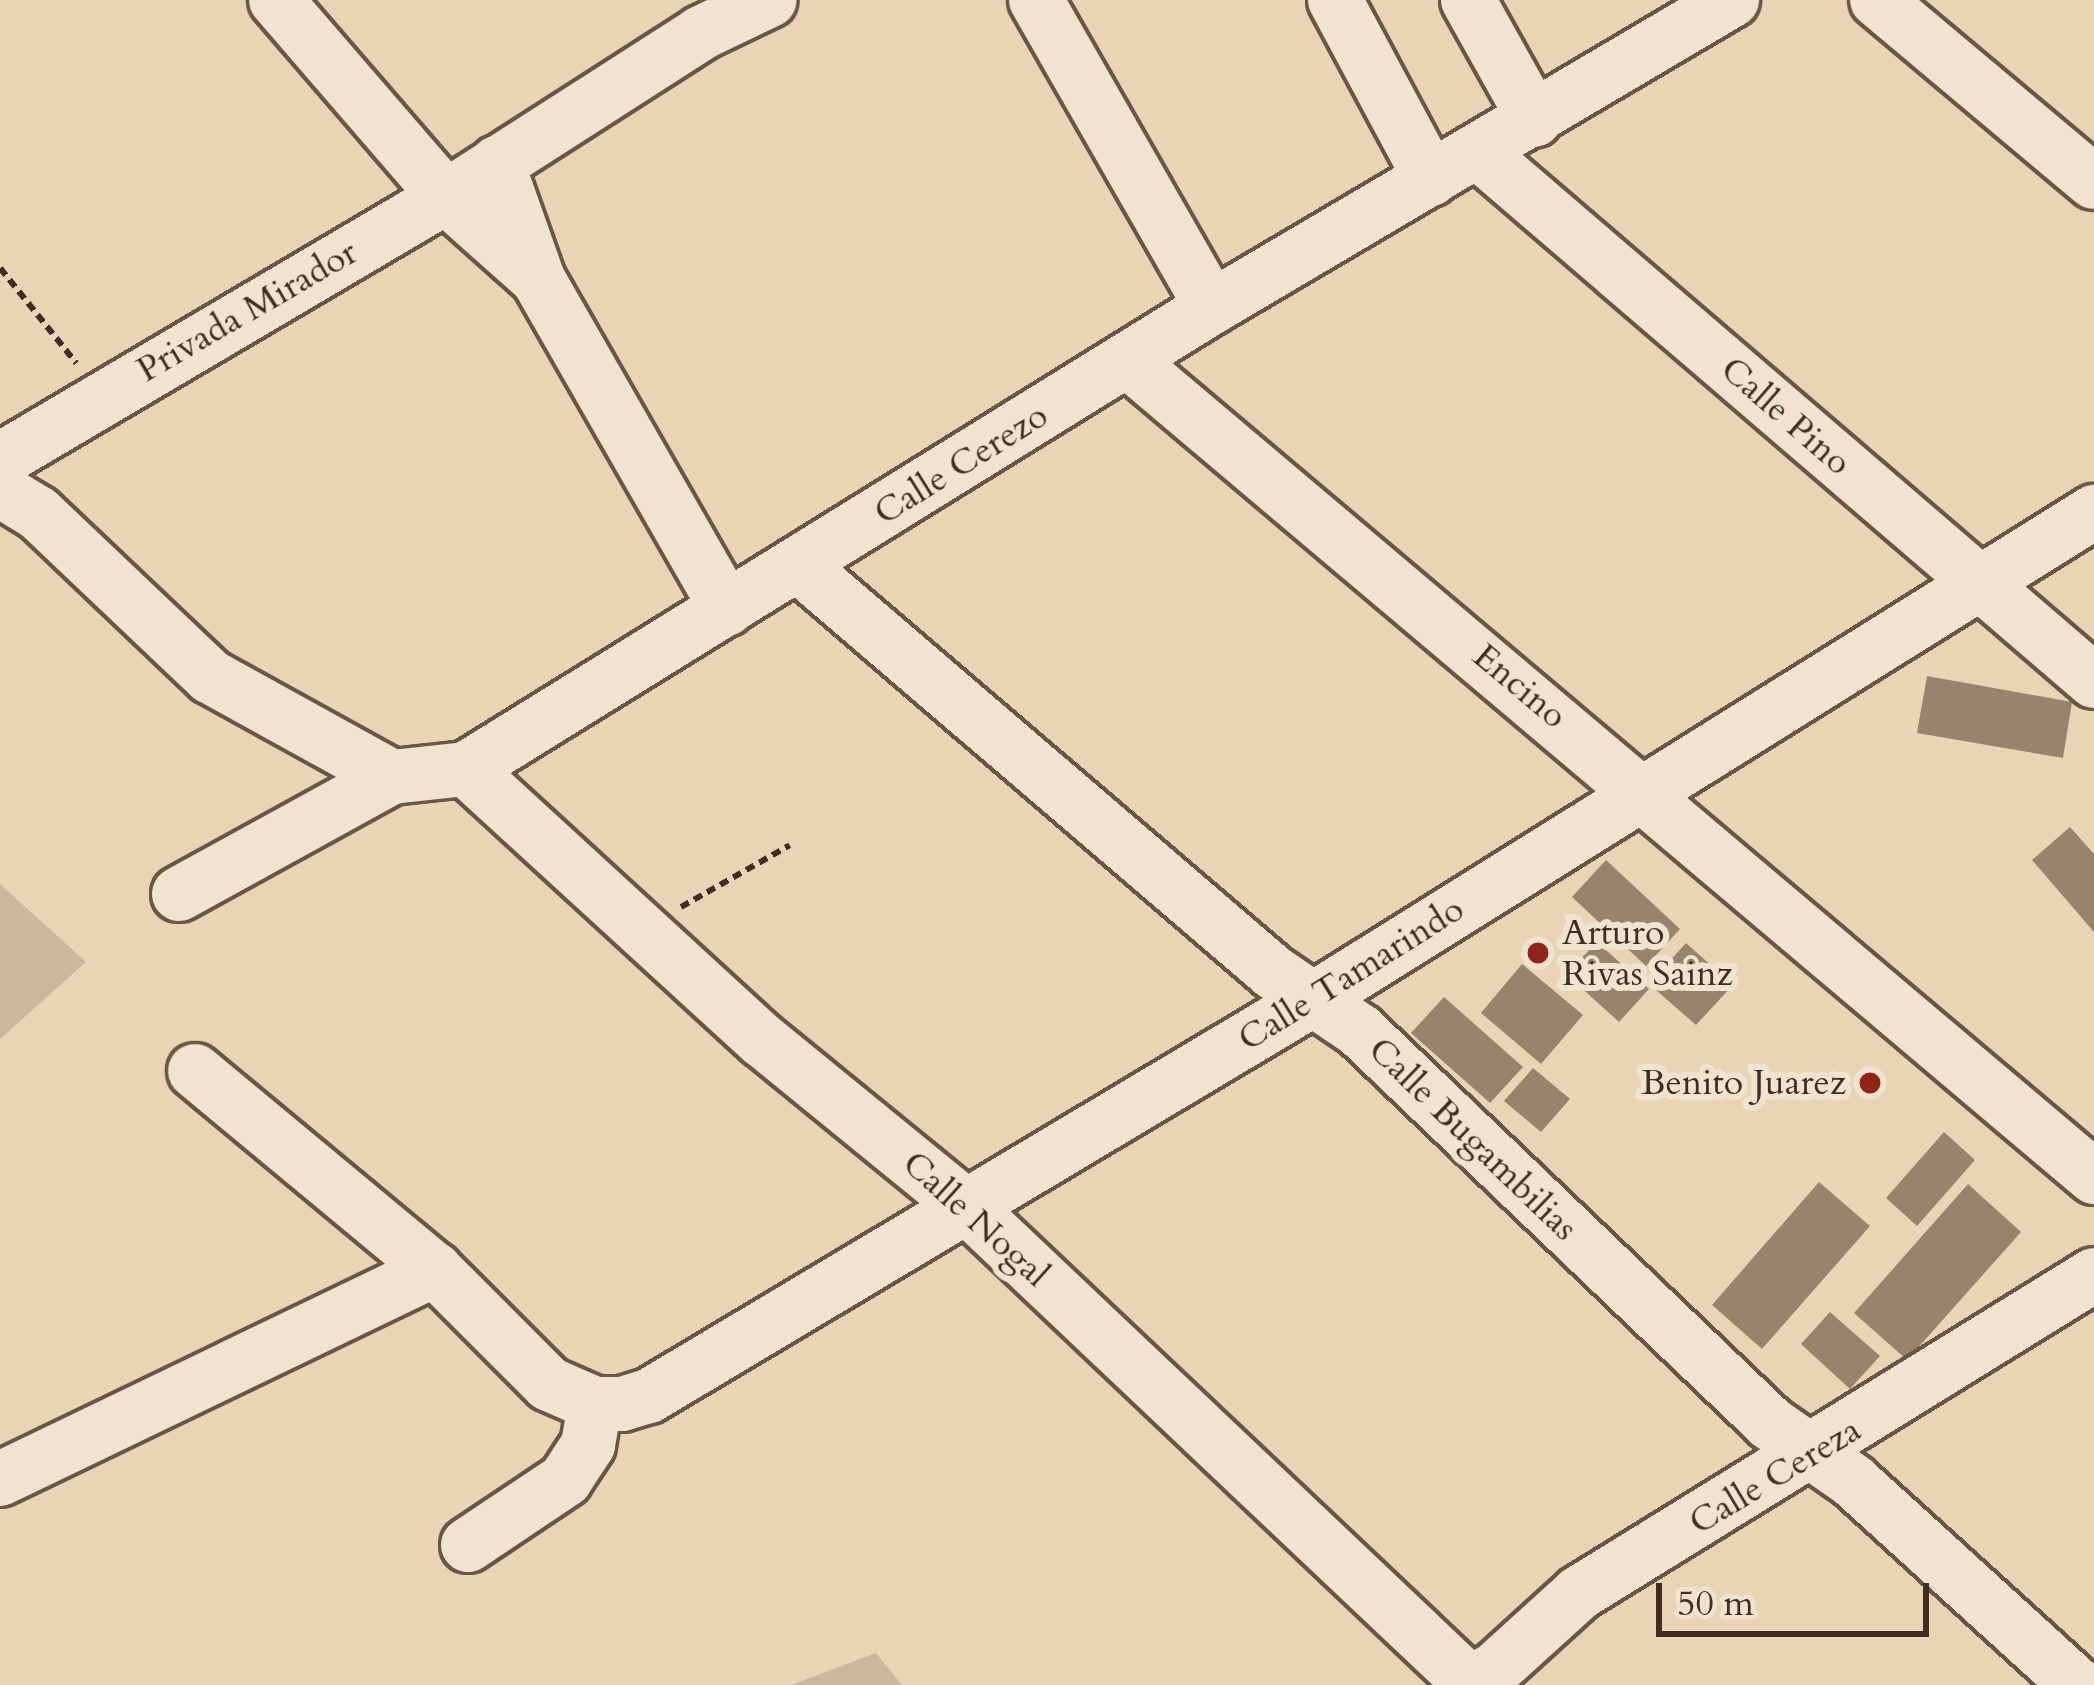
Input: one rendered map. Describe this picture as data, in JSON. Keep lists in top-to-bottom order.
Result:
{
  "streets": {
    "street": [
      "Privada Mirador",
      "Calle Pino",
      "Calle Cerezo",
      "Encino",
      "Calle Tamarindo",
      "Calle Bugambilias",
      "Calle Nogal",
      "Calle Cereza"
    ]
  },
  "crossings": [
    ["Calle Pino", "Calle Cerezo"],
    ["Calle Pino", "Calle Tamarindo"],
    ["Calle Cerezo", "Encino"],
    ["Calle Cerezo", "Calle Bugambilias"],
    ["Calle Cerezo", "Calle Nogal"],
    ["Encino", "Calle Tamarindo"],
    ["Calle Tamarindo", "Calle Bugambilias"],
    ["Calle Tamarindo", "Calle Nogal"],
    ["Calle Bugambilias", "Calle Cereza"],
    ["Calle Nogal", "Calle Cereza"]
  ],
  "places": ["Arturo Rivas Sainz", "Benito Juarez"],
  "scale_bar": "50 m"
}
